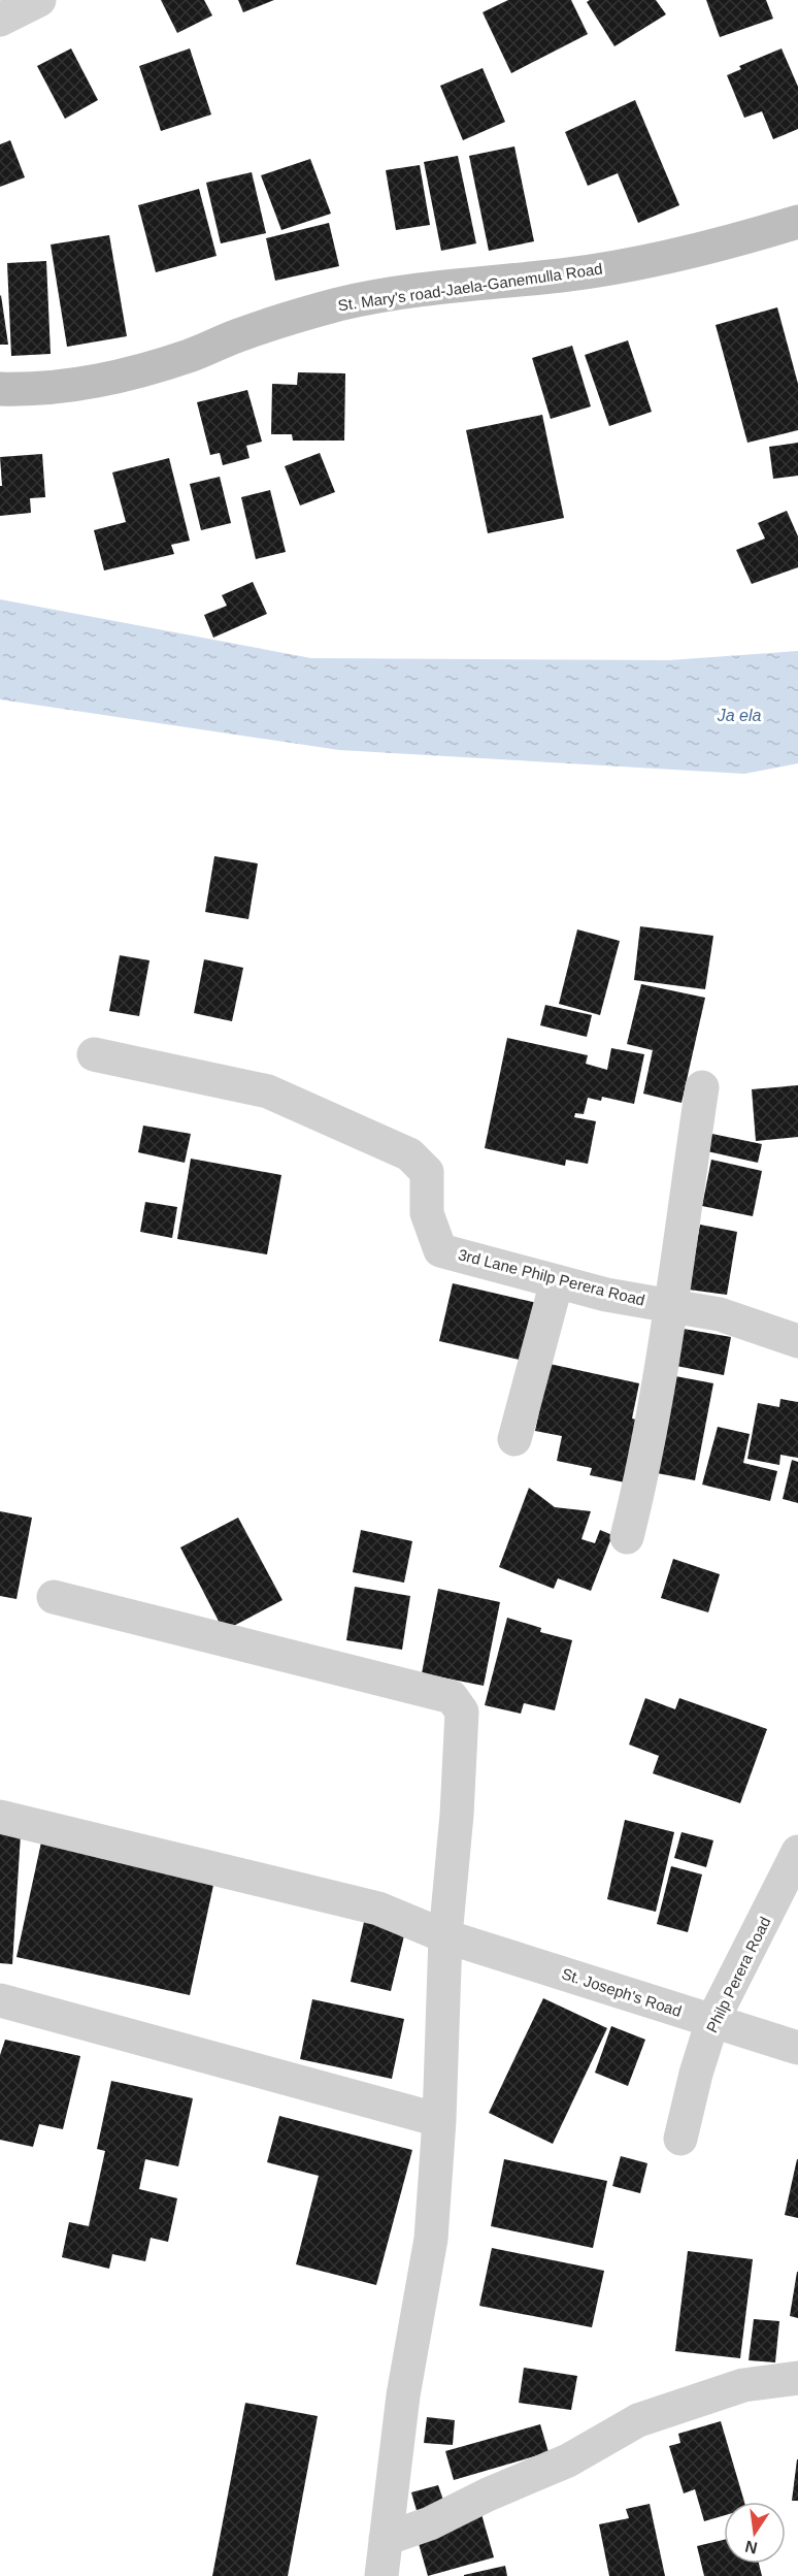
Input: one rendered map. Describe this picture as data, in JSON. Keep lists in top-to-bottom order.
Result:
{
  "streets": {
    "main road": ["St. Mary's road-Jaela-Ganemulla Road"],
    "street": ["3rd Lane Philp Perera Road", "Philp Perera Road", "St. Joseph's Road"]
  },
  "crossings": [
    ["Philp Perera Road", "St. Joseph's Road"]
  ],
  "water": ["Ja ela"],
  "north": "bottom"
}
